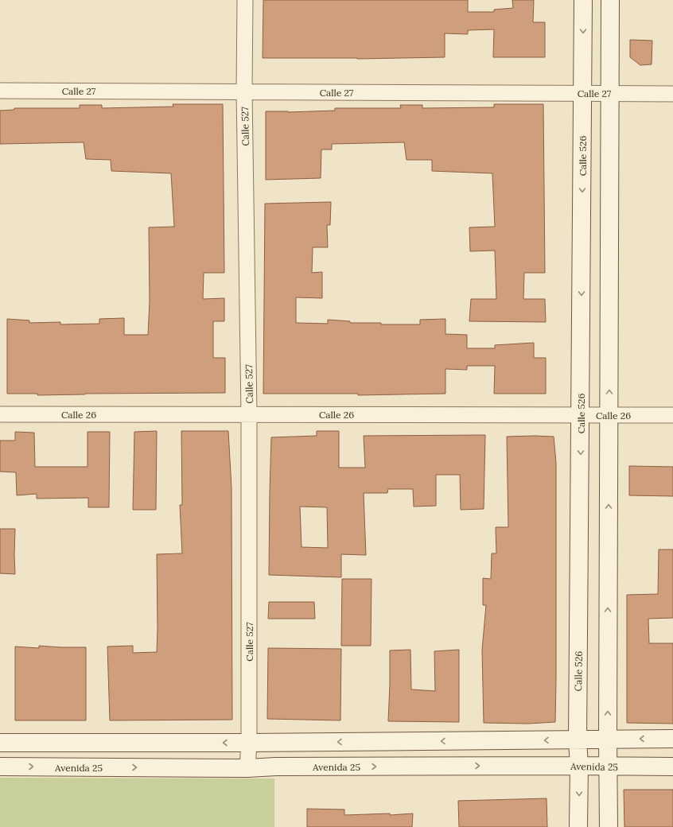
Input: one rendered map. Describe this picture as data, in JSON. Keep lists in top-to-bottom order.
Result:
{
  "streets": {
    "main road": ["Calle 526", "Avenida 25"],
    "street": ["Calle 27", "Calle 527", "Calle 26"]
  },
  "crossings": [
    ["Calle 27", "Calle 527"],
    ["Calle 27", "Calle 526"],
    ["Calle 527", "Calle 26"],
    ["Calle 527", "Avenida 25"],
    ["Calle 526", "Calle 26"],
    ["Calle 526", "Avenida 25"]
  ]
}
